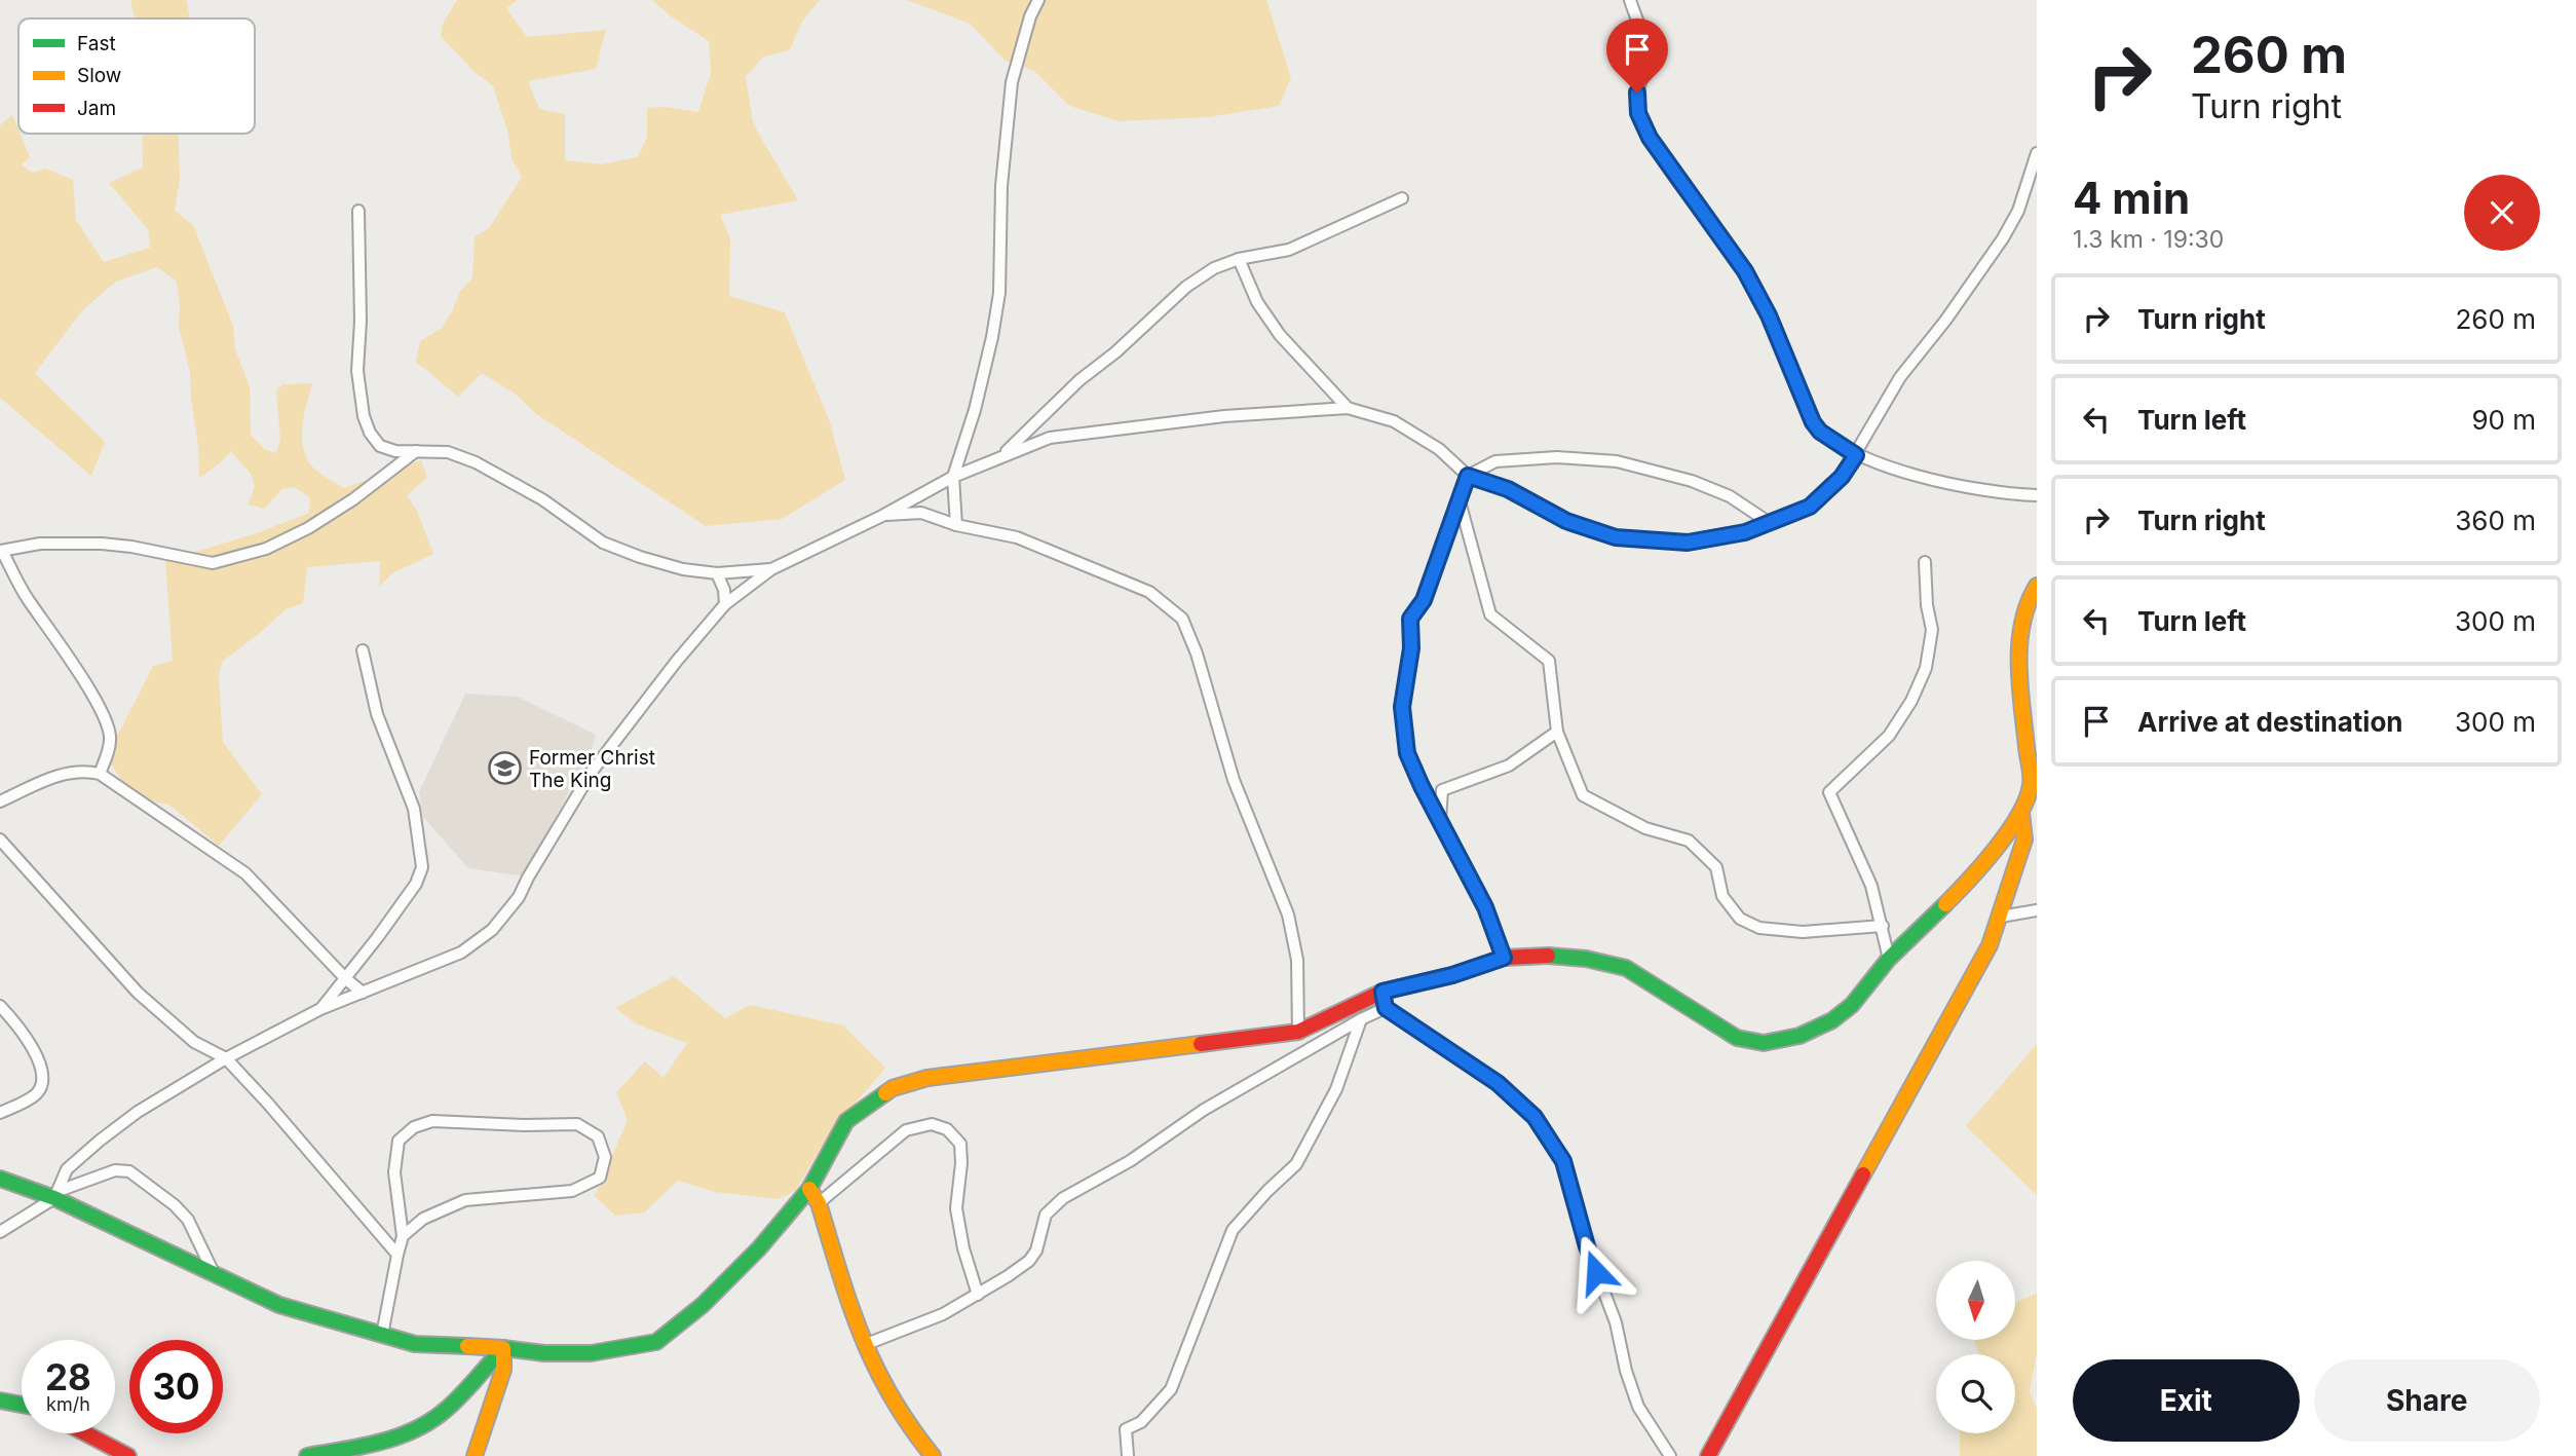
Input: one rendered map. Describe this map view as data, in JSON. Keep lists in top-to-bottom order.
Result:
{
  "places": {
    "school or university": ["Former Christ The King"]
  },
  "legend": ["Fast", "Slow", "Jam"],
  "north": "bottom",
  "page": {
    "turn": ["260 m", "Turn right"],
    "heading": ["4 min", "1.3 km · 19:30"],
    "list": [
      {
        "name": "Turn right",
        "value": "260 m"
      },
      {
        "name": "Turn left",
        "value": "90 m"
      },
      {
        "name": "Turn right",
        "value": "360 m"
      },
      {
        "name": "Turn left",
        "value": "300 m"
      },
      {
        "name": "Arrive at destination",
        "value": "300 m"
      }
    ],
    "speed": "28 km/h",
    "limit": "30",
    "buttons": ["Exit", "Share"]
  }
}
